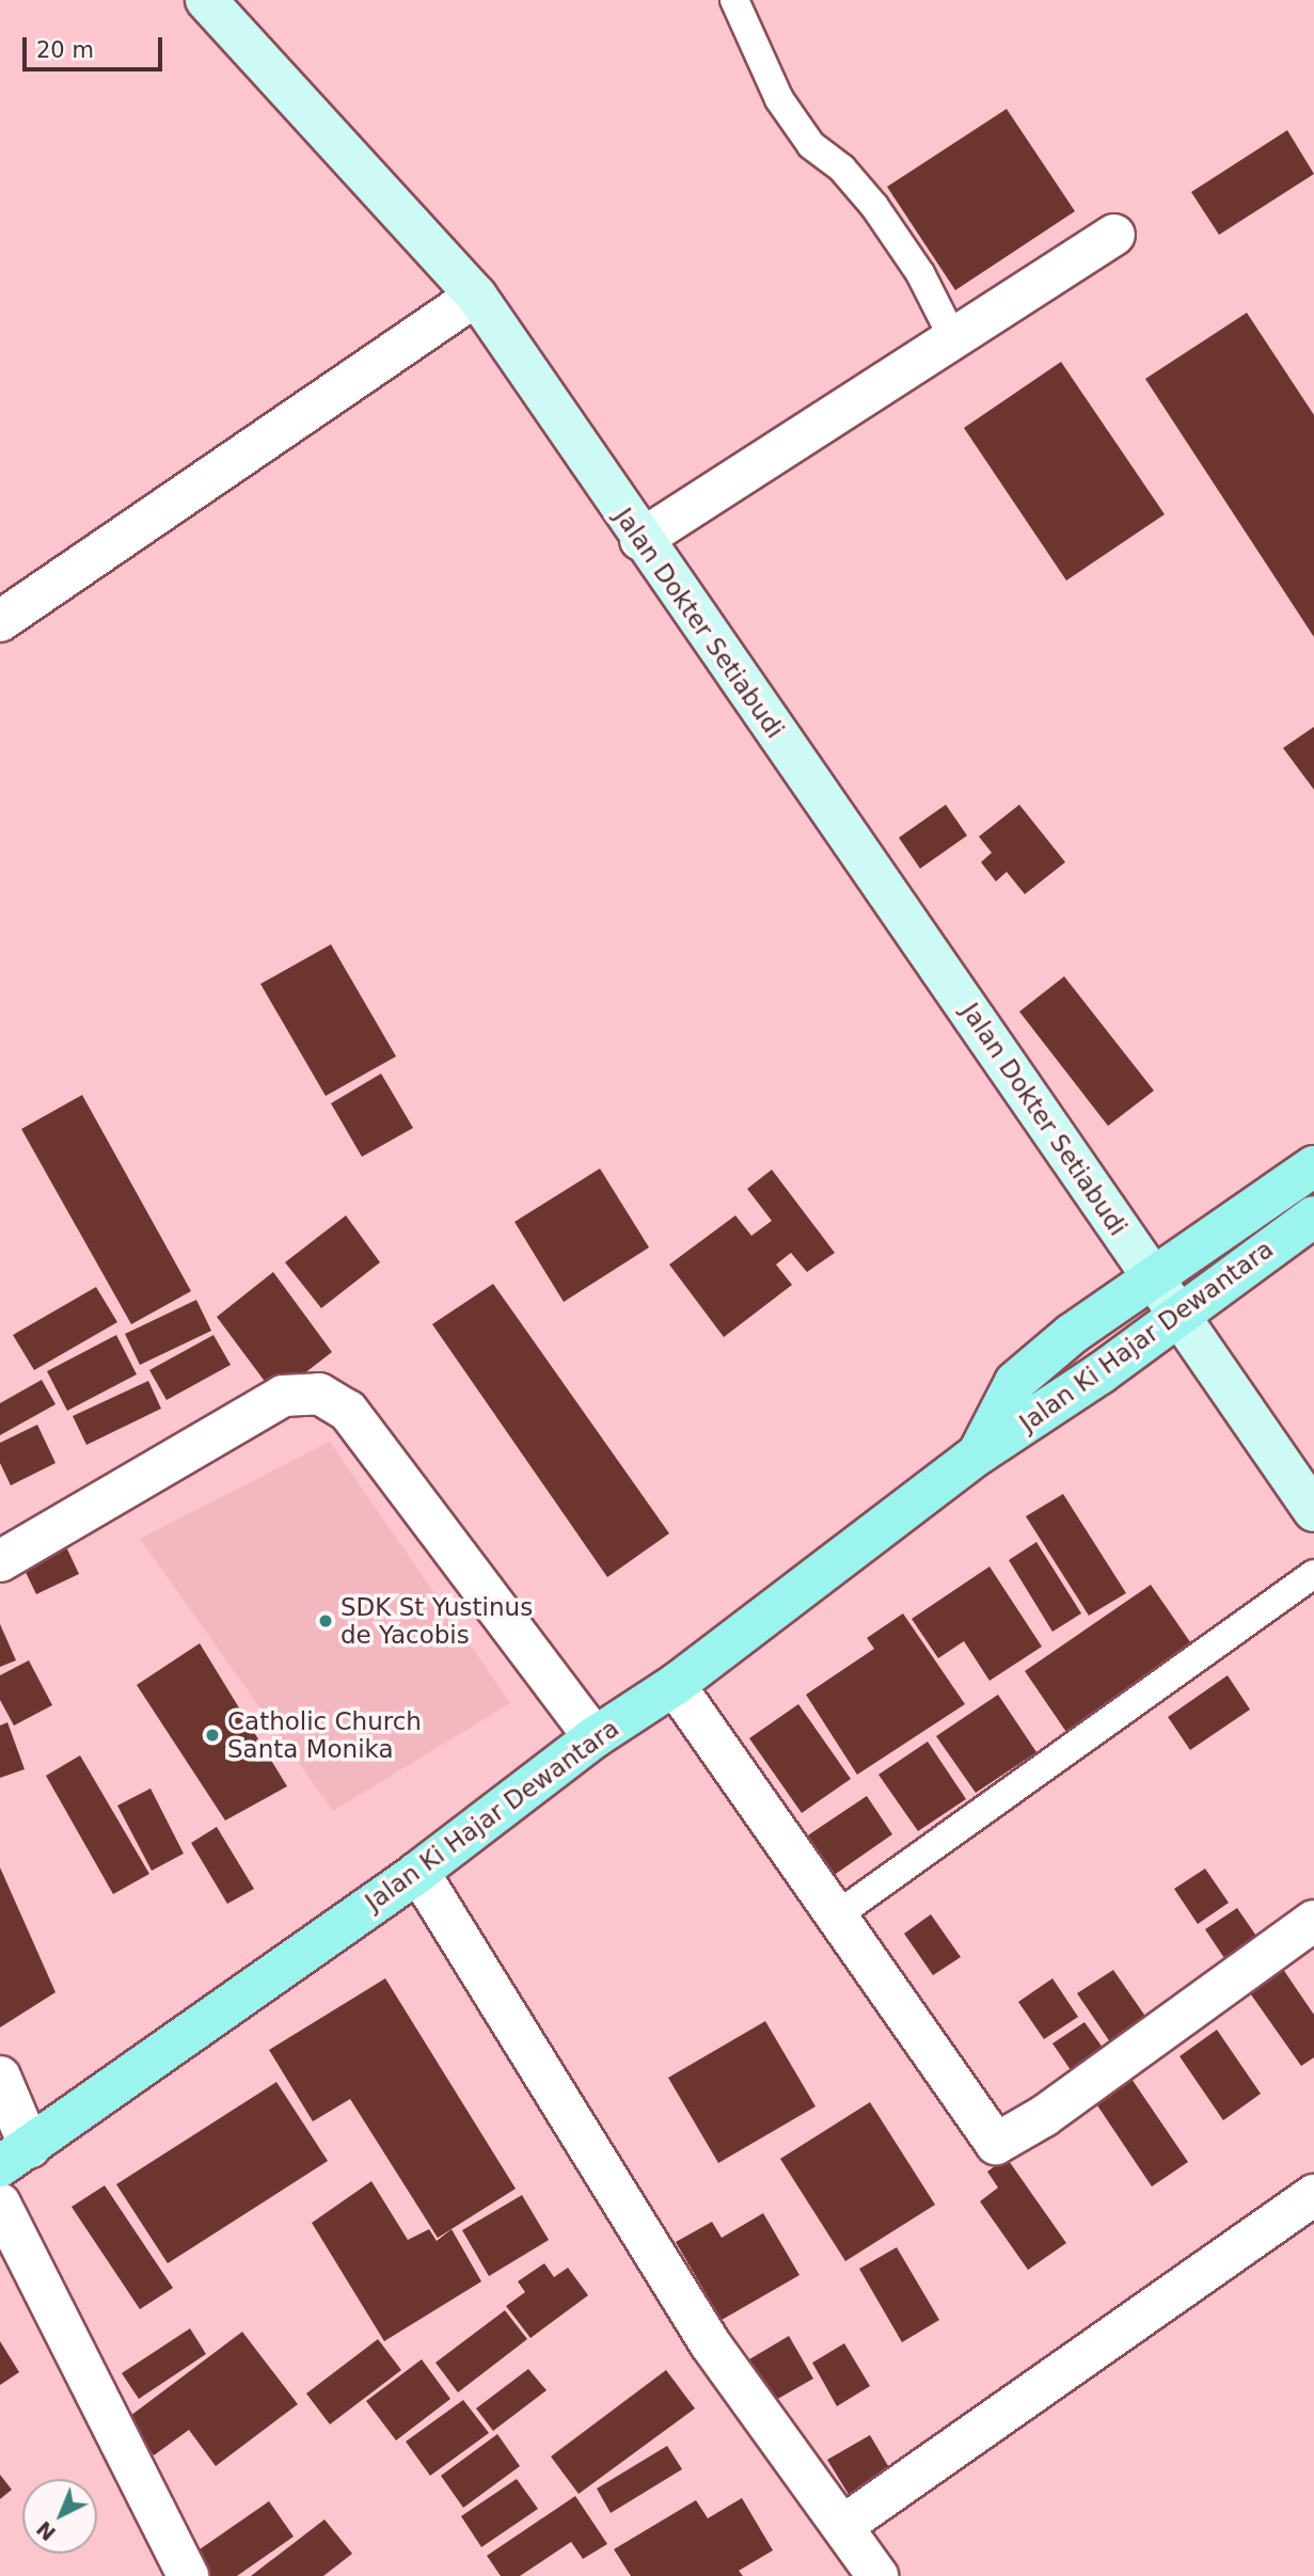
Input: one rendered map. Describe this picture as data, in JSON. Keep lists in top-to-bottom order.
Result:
{
  "streets": {
    "main road": ["Jalan Dokter Setiabudi", "Jalan Ki Hajar Dewantara"]
  },
  "crossings": [
    ["Jalan Dokter Setiabudi", "Jalan Ki Hajar Dewantara"]
  ],
  "places": ["SDK St Yustinus de Yacobis", "Catholic Church Santa Monika"],
  "scale_bar": "20 m",
  "north": "bottom left"
}
